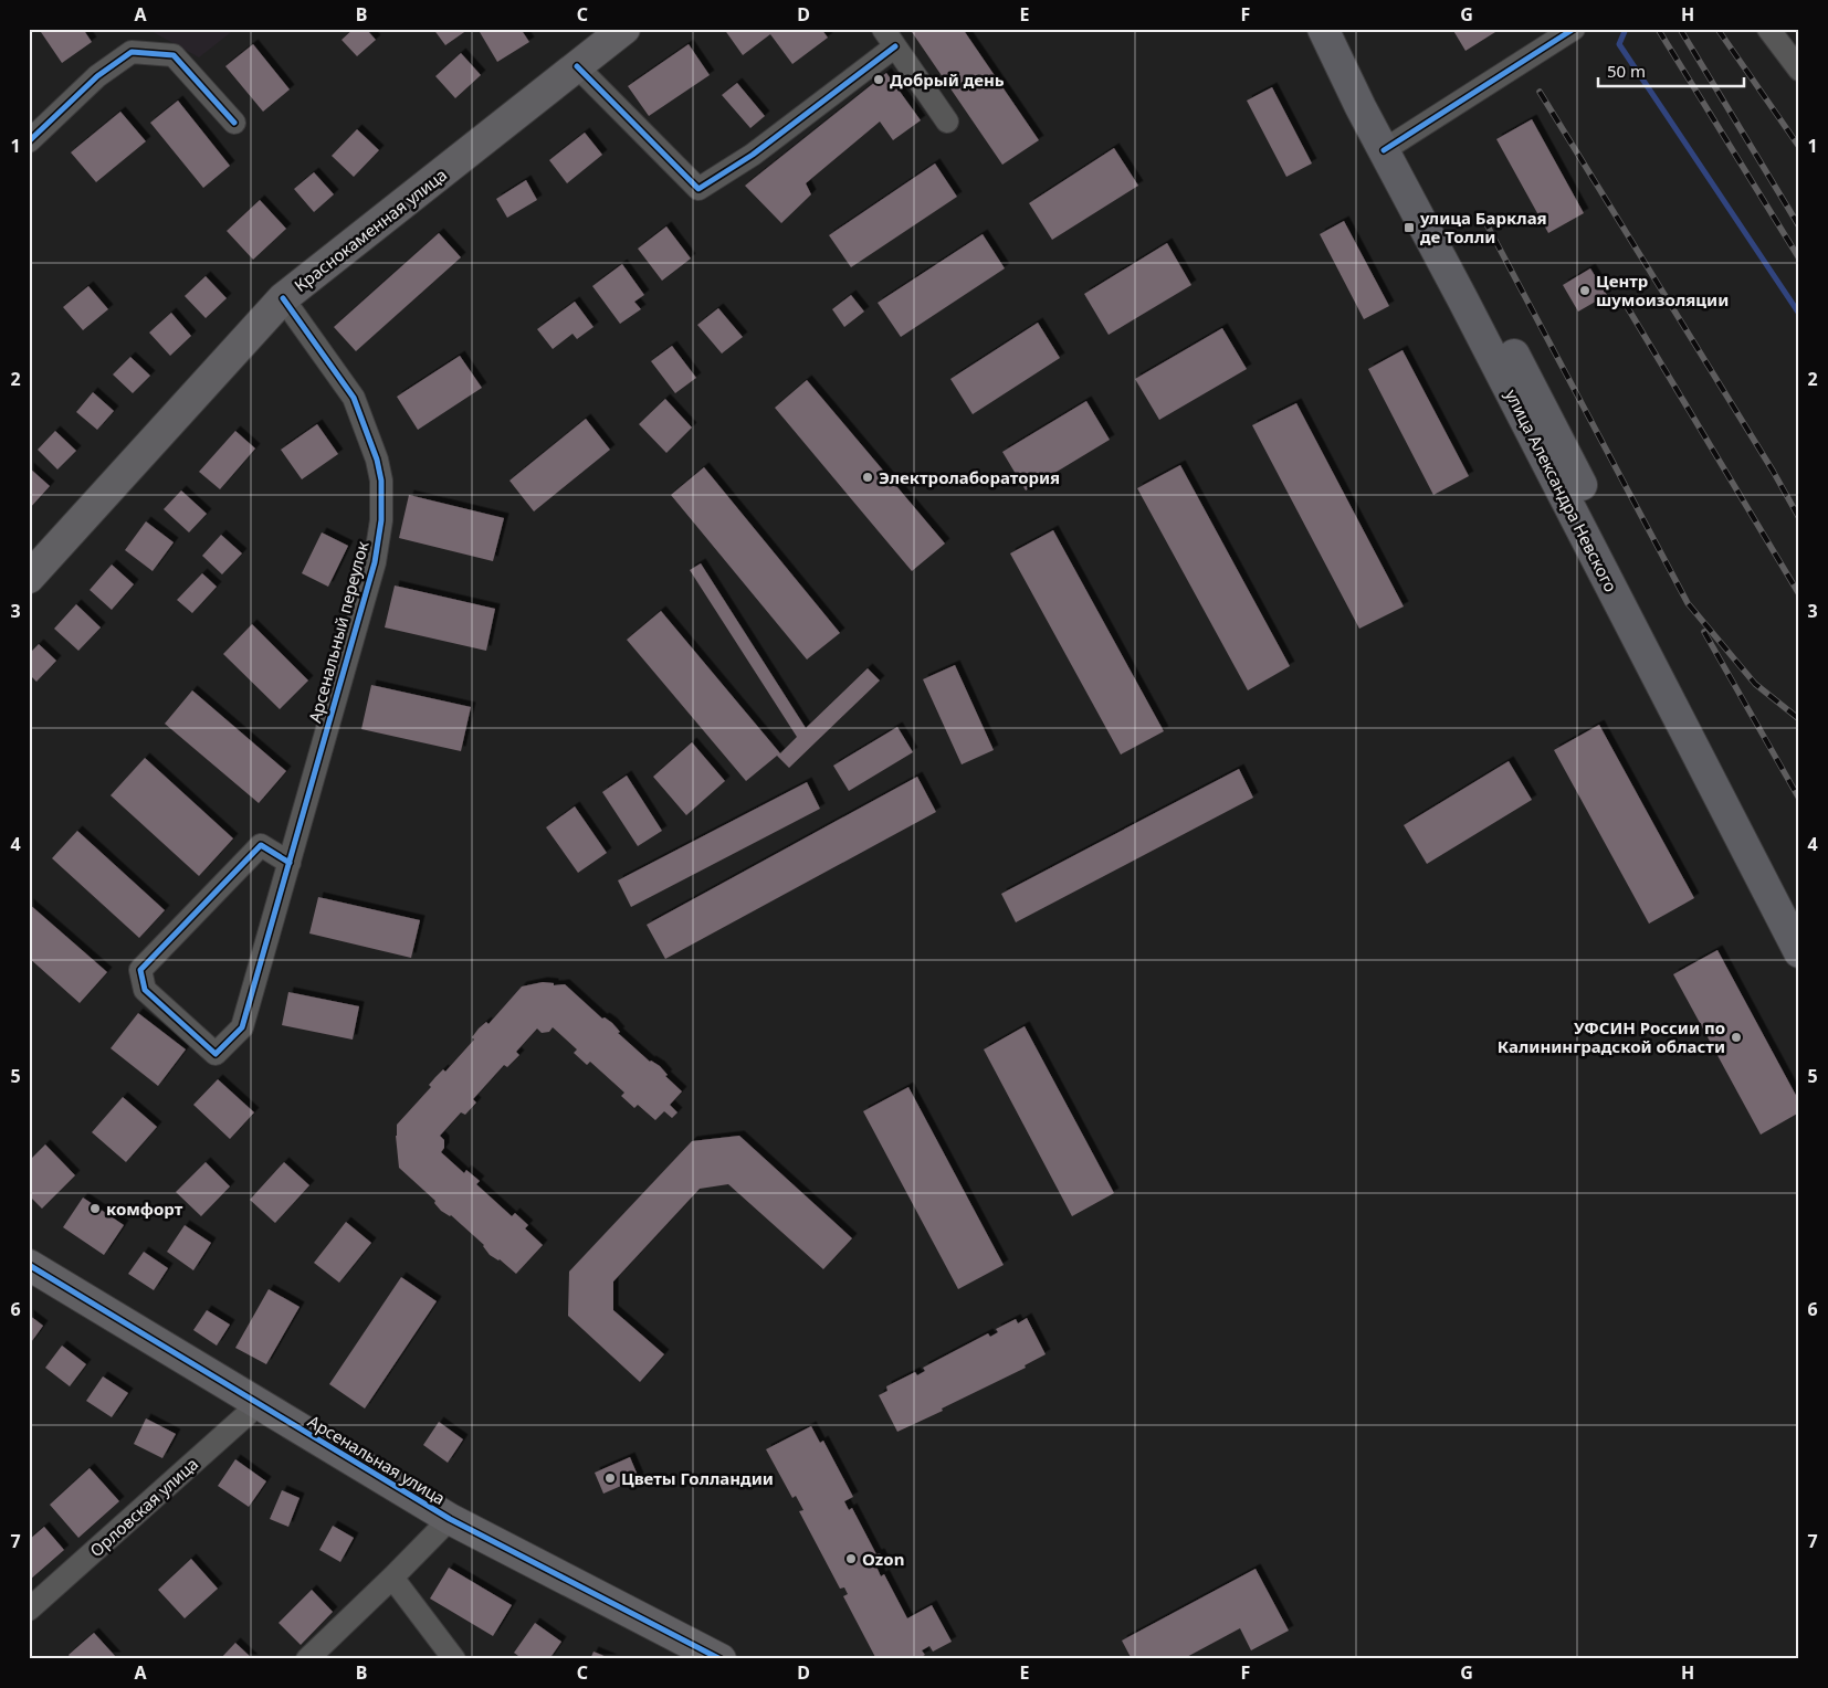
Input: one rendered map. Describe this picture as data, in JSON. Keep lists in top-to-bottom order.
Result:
{
  "streets": {
    "main road": ["улица Александра Невского"],
    "street": [
      "Краснокаменная улица",
      "Арсенальный переулок",
      "Арсенальная улица",
      "Орловская улица"
    ]
  },
  "crossings": [
    ["Краснокаменная улица", "Арсенальный переулок"],
    ["Арсенальная улица", "Орловская улица"]
  ],
  "places": {
    "other": [
      "Добрый день",
      "Центр шумоизоляции",
      "Электролаборатория",
      "УФСИН России по Калининградской области",
      "комфорт",
      "Цветы Голландии",
      "Ozon"
    ],
    "transit": ["улица Барклая де Толли"]
  },
  "scale_bar": "50 m",
  "grid": {
    "columns": [
      "A",
      "B",
      "C",
      "D",
      "E",
      "F",
      "G",
      "H"
    ],
    "rows": [
      "1",
      "2",
      "3",
      "4",
      "5",
      "6",
      "7"
    ]
  }
}
